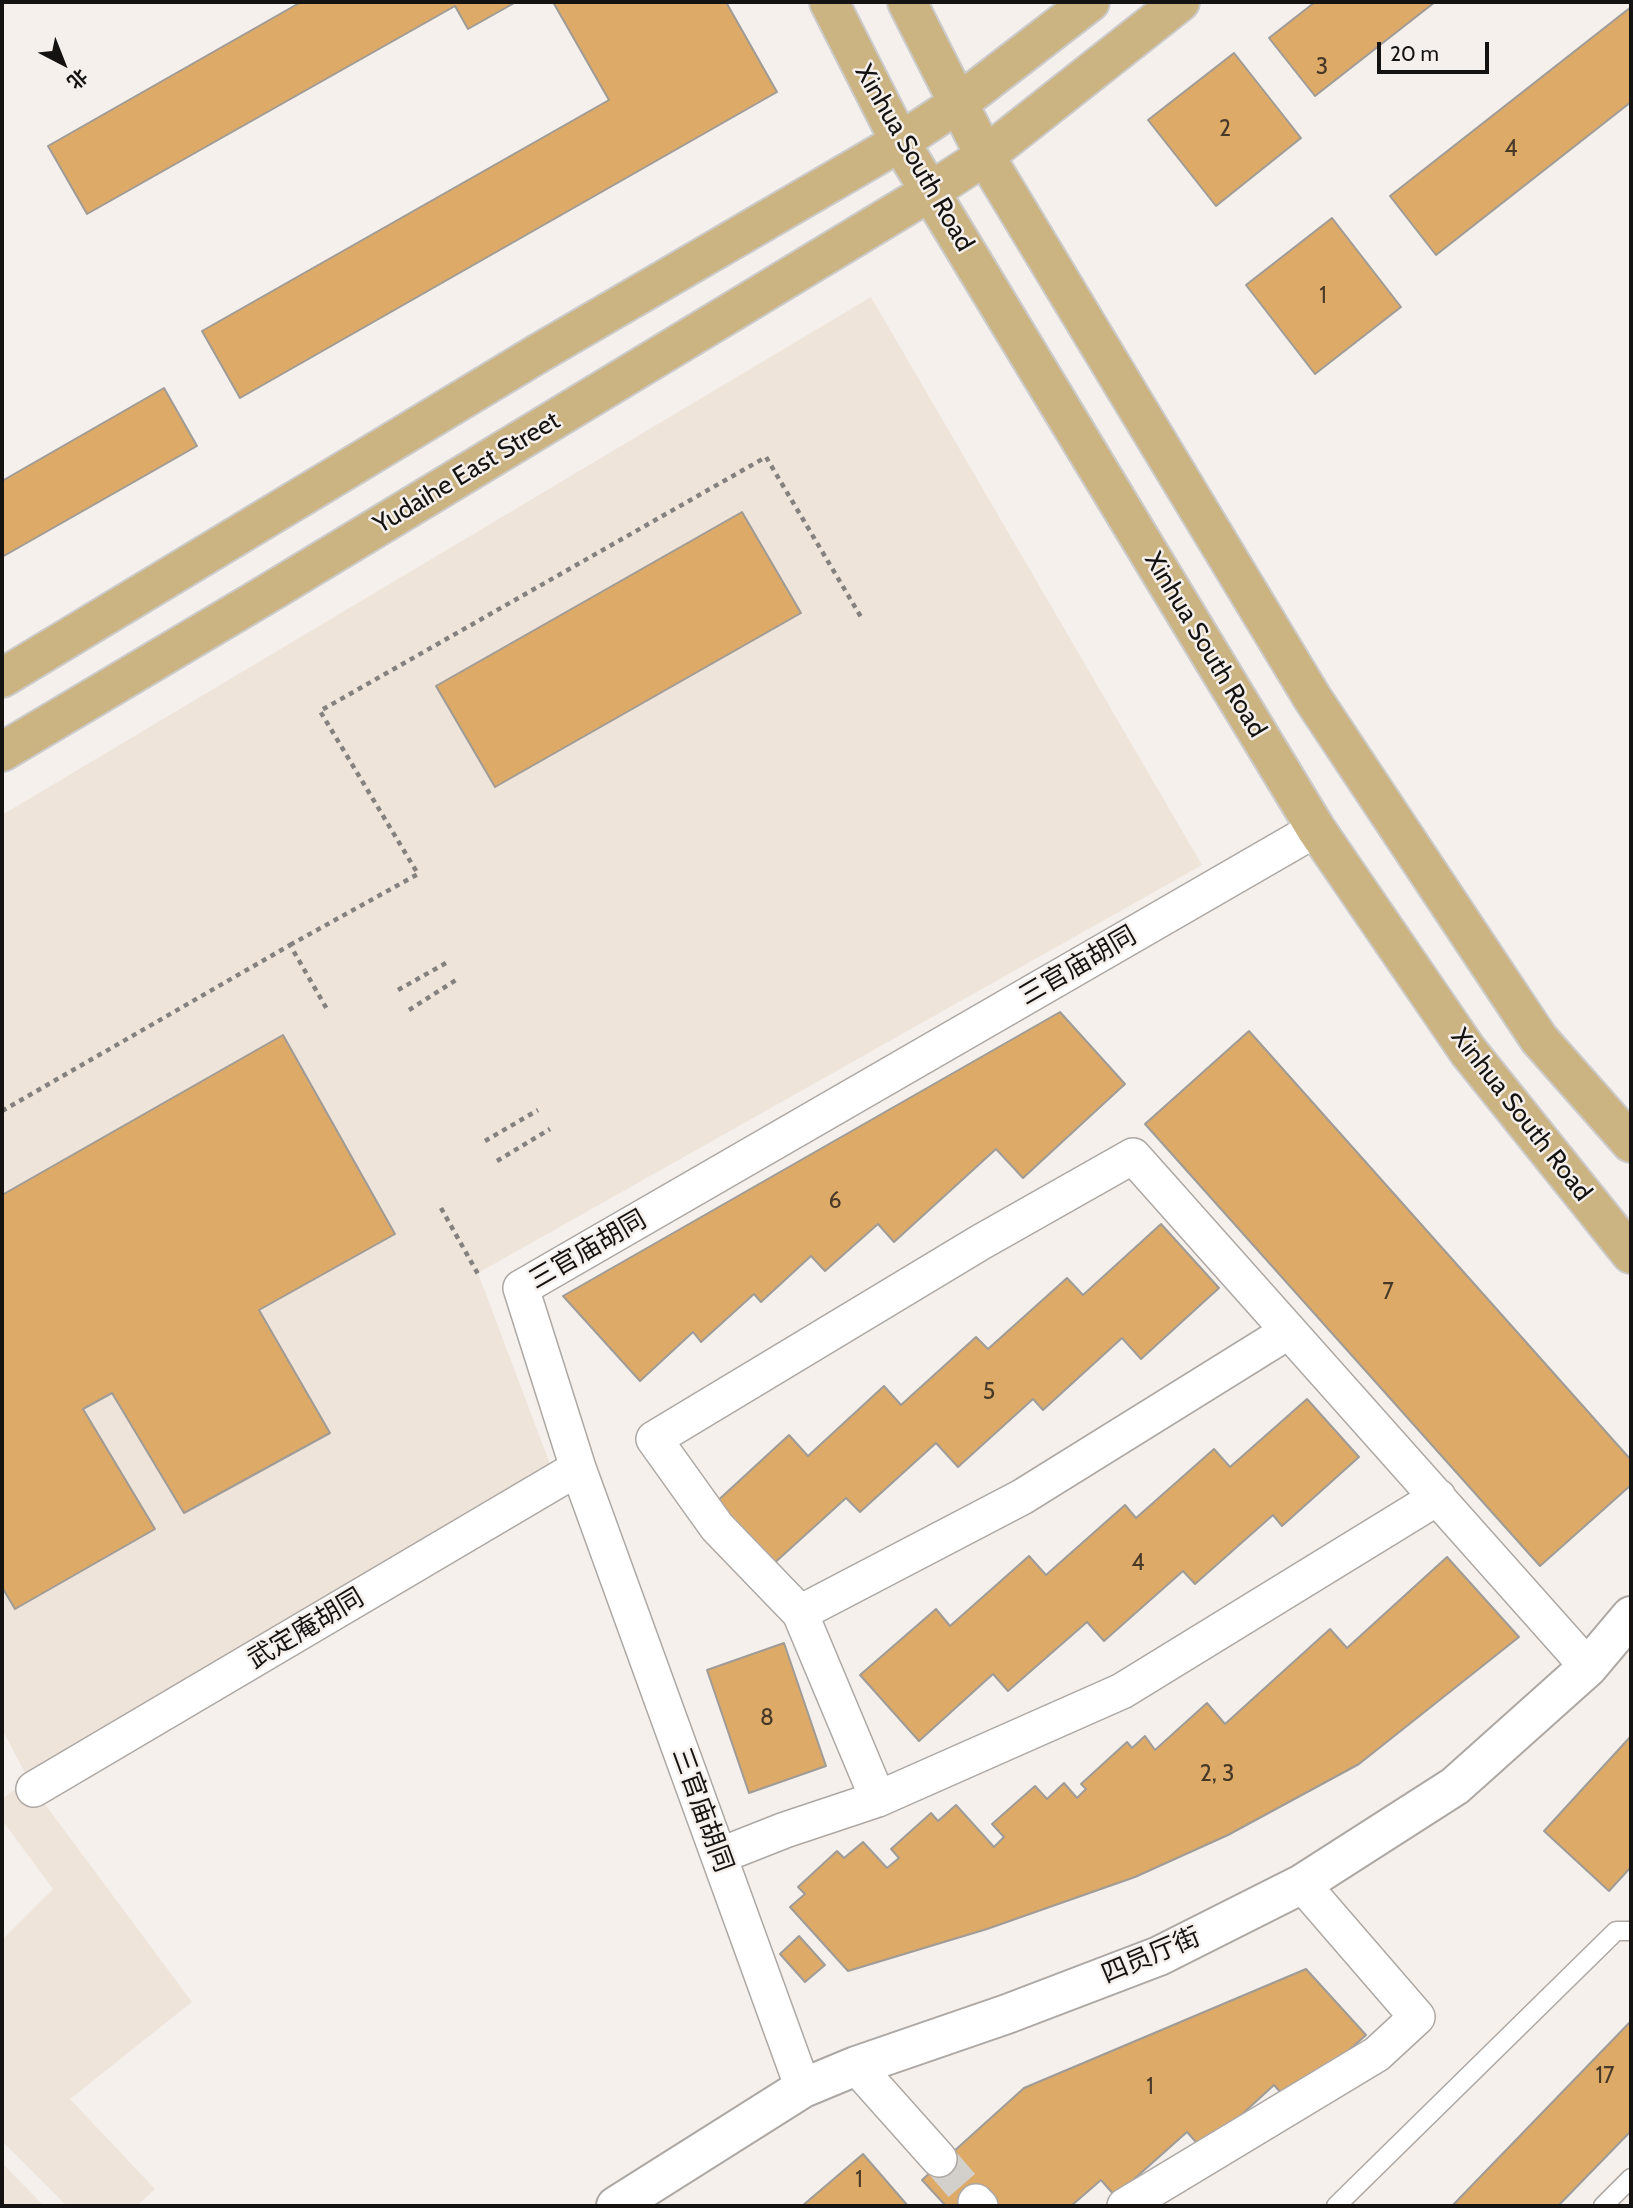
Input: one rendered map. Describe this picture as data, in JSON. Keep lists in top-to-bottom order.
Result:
{
  "streets": {
    "main road": ["Xinhua South Road", "Yudaihe East Street"],
    "street": ["三官庙胡同", "武定庵胡同", "四员厅街"]
  },
  "crossings": [
    ["Xinhua South Road", "Yudaihe East Street"],
    ["Xinhua South Road", "三官庙胡同"],
    ["三官庙胡同", "武定庵胡同"],
    ["三官庙胡同", "四员厅街"]
  ],
  "house_numbers": [
    "3",
    "2",
    "4",
    "1",
    "6",
    "7",
    "5",
    "4",
    "8",
    "2, 3",
    "17",
    "1",
    "1"
  ],
  "scale_bar": "20 m",
  "north": "bottom right"
}
